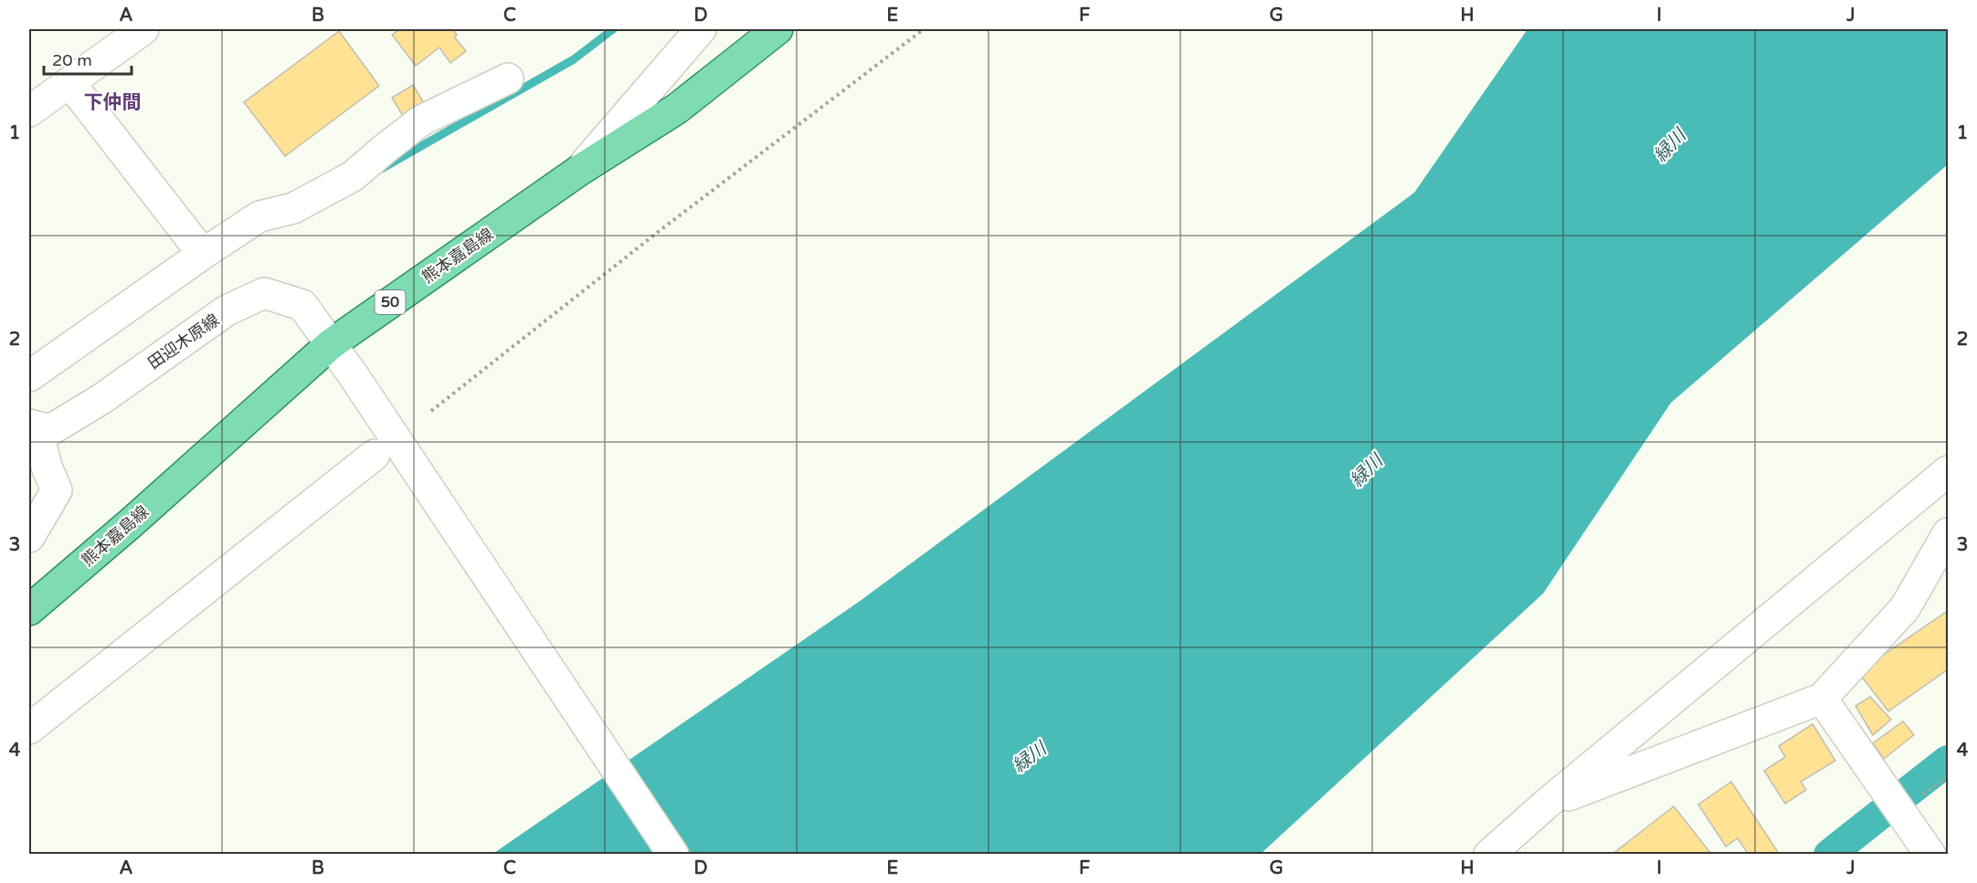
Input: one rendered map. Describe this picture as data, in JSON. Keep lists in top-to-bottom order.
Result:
{
  "streets": {
    "main road": ["熊本嘉島線", "50"],
    "street": ["田迎木原線"]
  },
  "crossings": [
    ["熊本嘉島線", "田迎木原線"]
  ],
  "districts": ["下仲間"],
  "water": ["緑川"],
  "scale_bar": "20 m",
  "grid": {
    "columns": [
      "A",
      "B",
      "C",
      "D",
      "E",
      "F",
      "G",
      "H",
      "I",
      "J"
    ],
    "rows": [
      "1",
      "2",
      "3",
      "4"
    ]
  }
}
